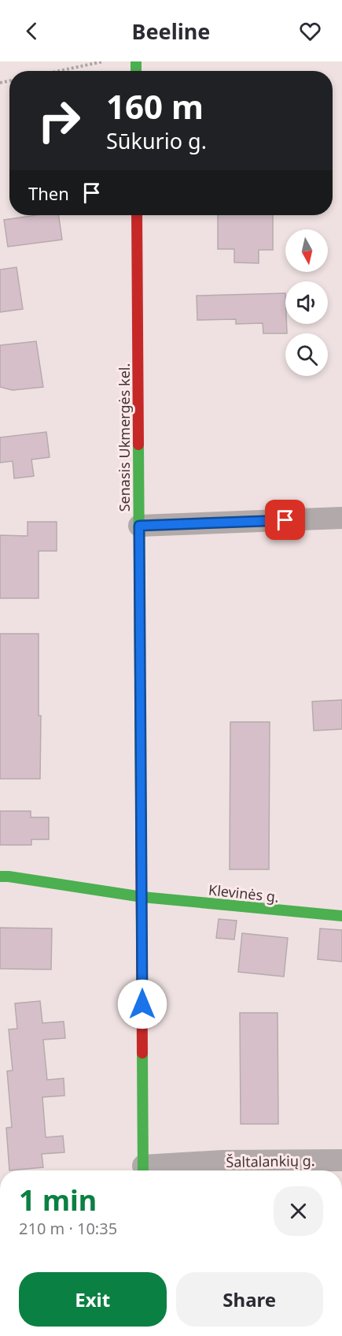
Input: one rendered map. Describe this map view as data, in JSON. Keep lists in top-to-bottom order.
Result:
{
  "streets": {
    "main road": ["Senasis Ukmergės kel.", "Klevinės g."],
    "street": ["Šaltalankių g."]
  },
  "crossings": [
    ["Senasis Ukmergės kel.", "Klevinės g."]
  ],
  "north": "bottom",
  "page": {
    "header": "Beeline",
    "turn": ["160 m", "Sūkurio g."],
    "then": "Then",
    "heading": ["1 min", "210 m · 10:35"],
    "buttons": ["Exit", "Share"]
  }
}
